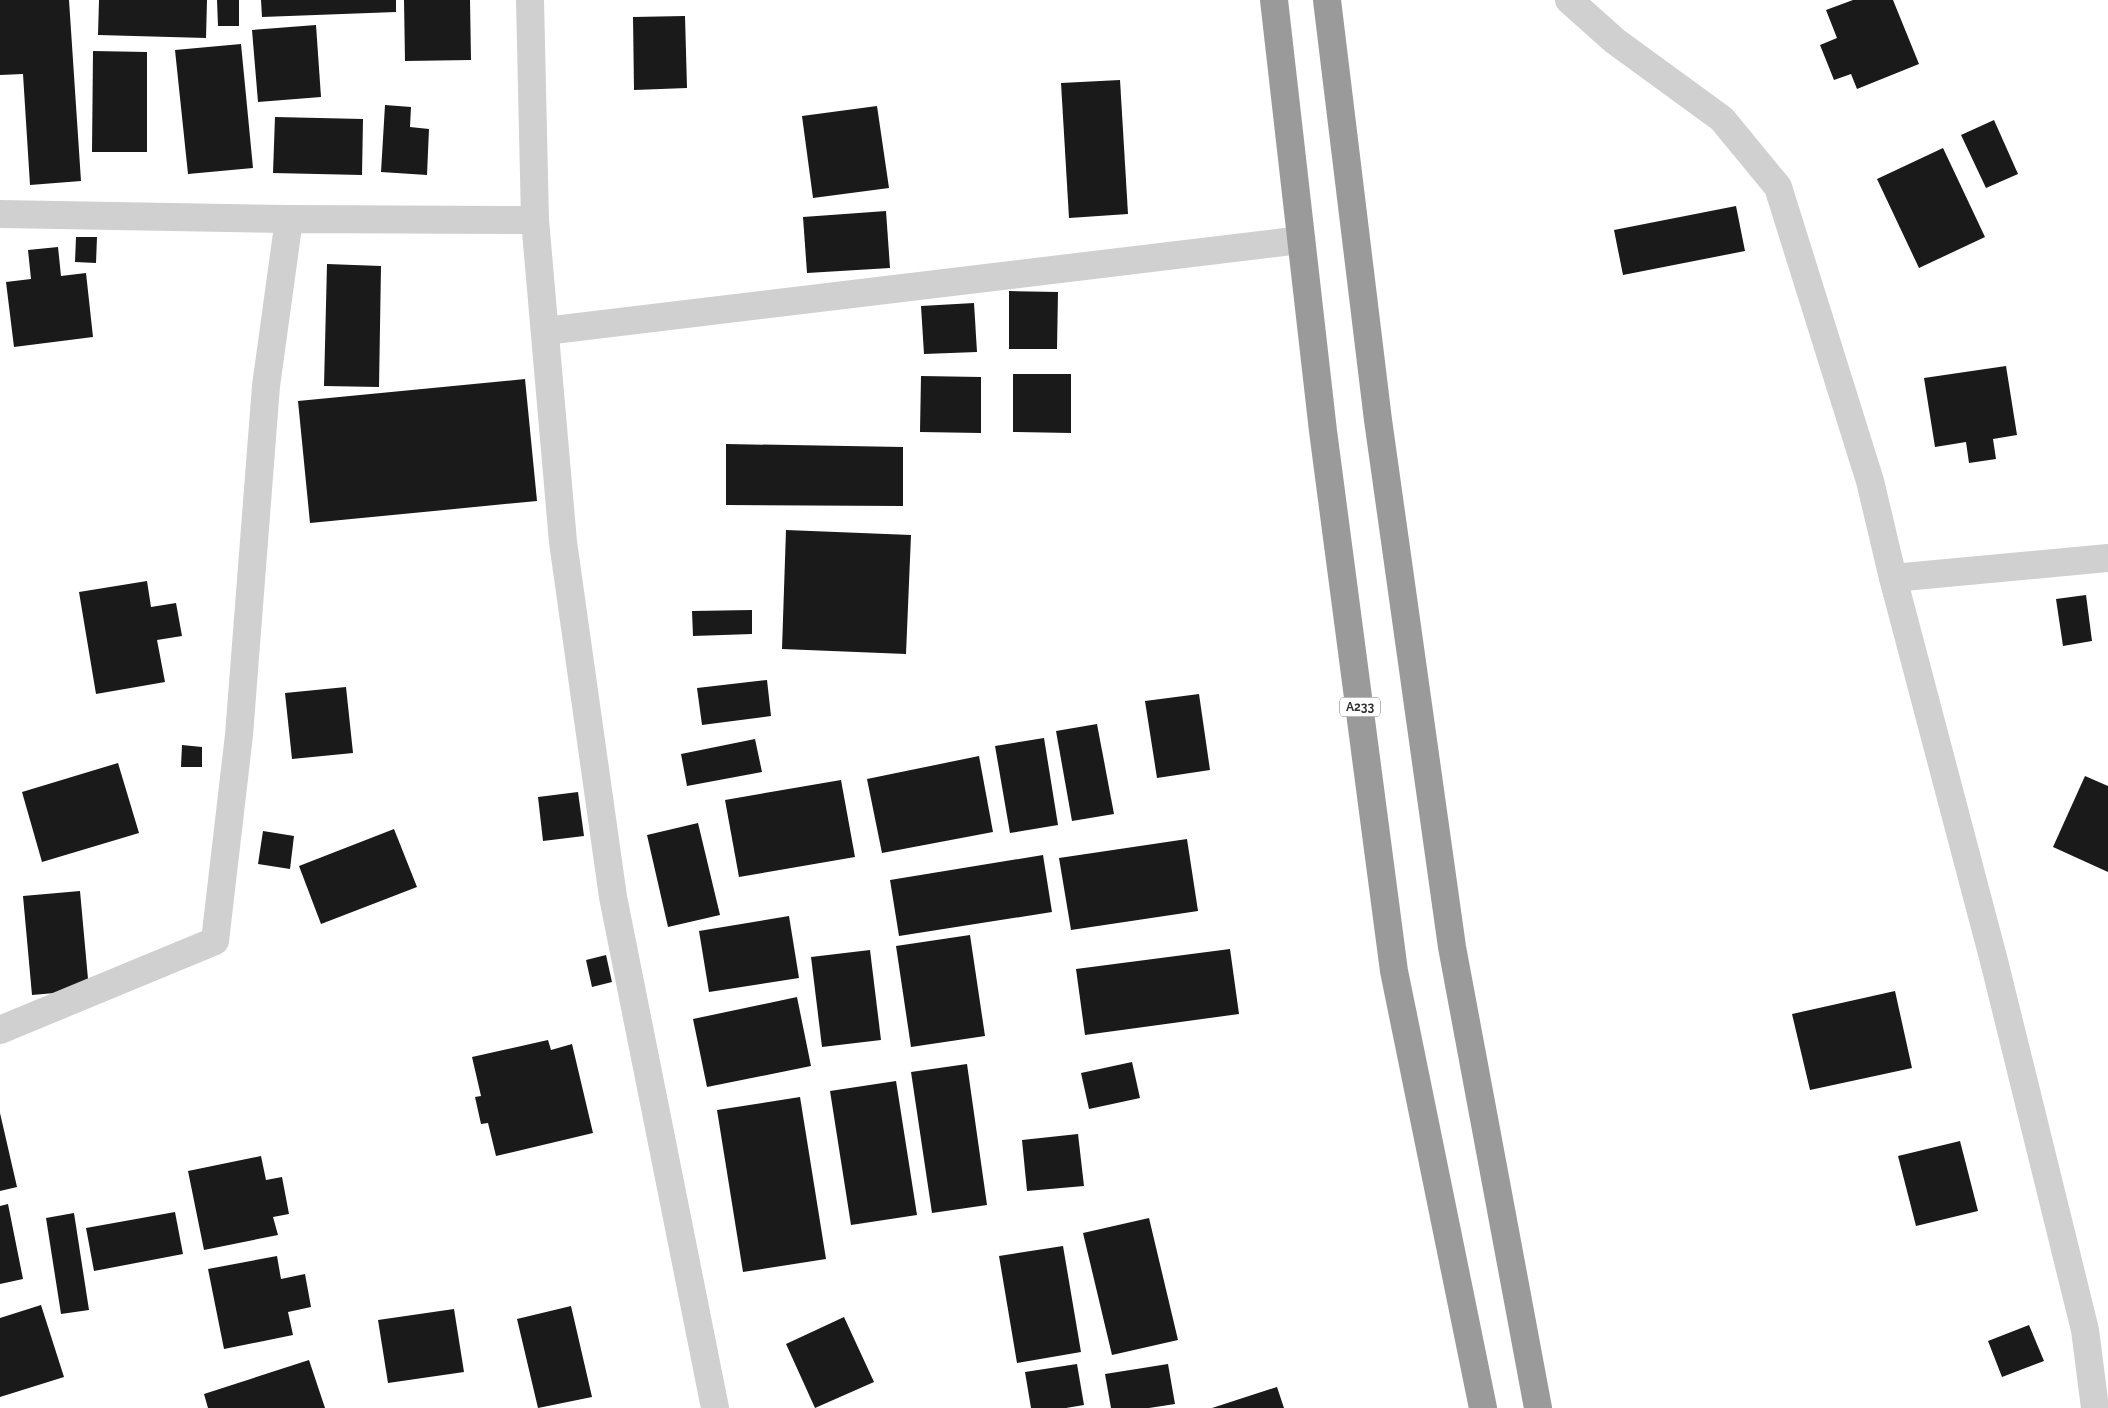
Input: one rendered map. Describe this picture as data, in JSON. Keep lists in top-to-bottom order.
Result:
{
  "streets": {
    "highway": ["A233"]
  }
}
